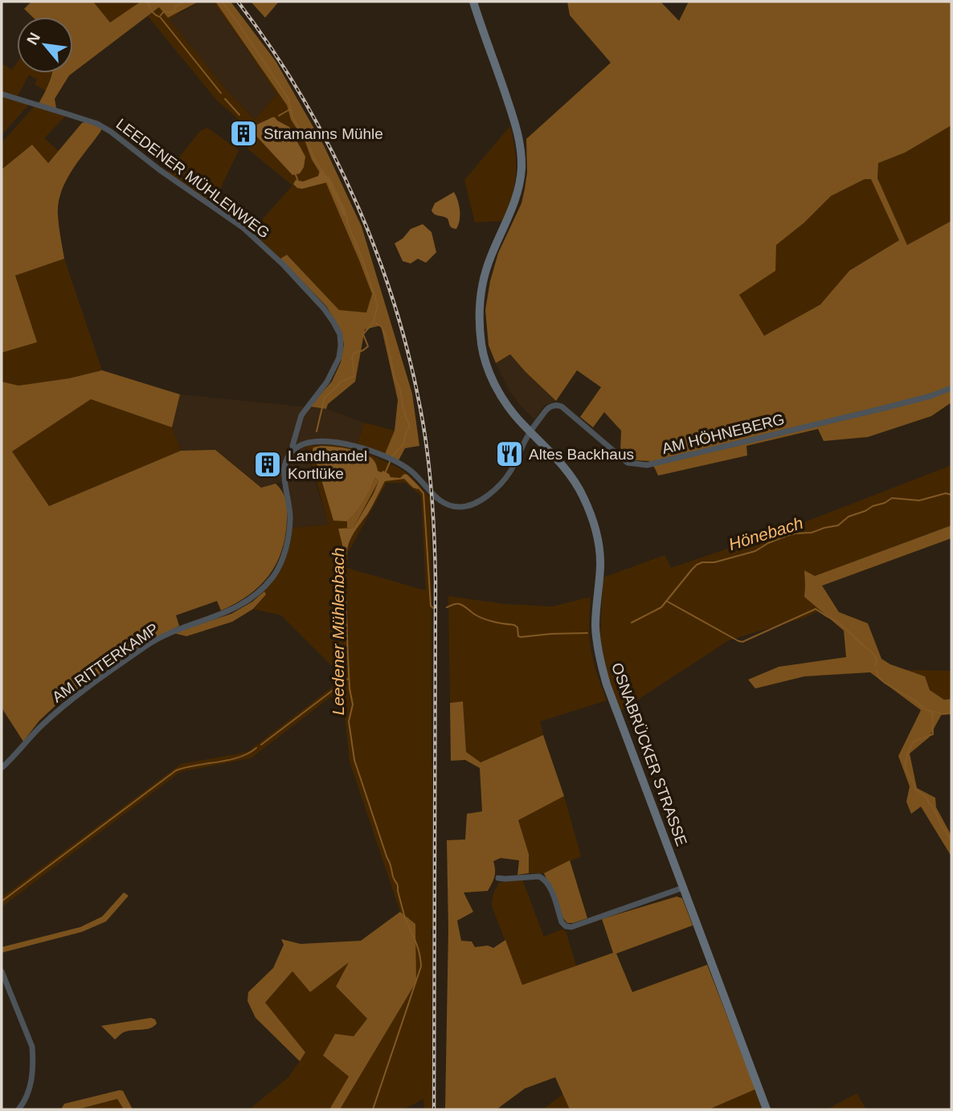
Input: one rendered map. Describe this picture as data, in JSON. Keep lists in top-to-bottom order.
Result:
{
  "streets": {
    "main road": ["OSNABRÜCKER STRASSE"],
    "street": ["LEEDENER MÜHLENWEG", "AM HÖHNEBERG", "AM RITTERKAMP"]
  },
  "crossings": [
    ["LEEDENER MÜHLENWEG", "AM RITTERKAMP"],
    ["AM HÖHNEBERG", "OSNABRÜCKER STRASSE"]
  ],
  "water": ["Hönebach", "Leedener Mühlenbach"],
  "places": {
    "building": ["Stramanns Mühle", "Landhandel Kortlüke"],
    "restaurant": ["Altes Backhaus"]
  },
  "north": "top left"
}
